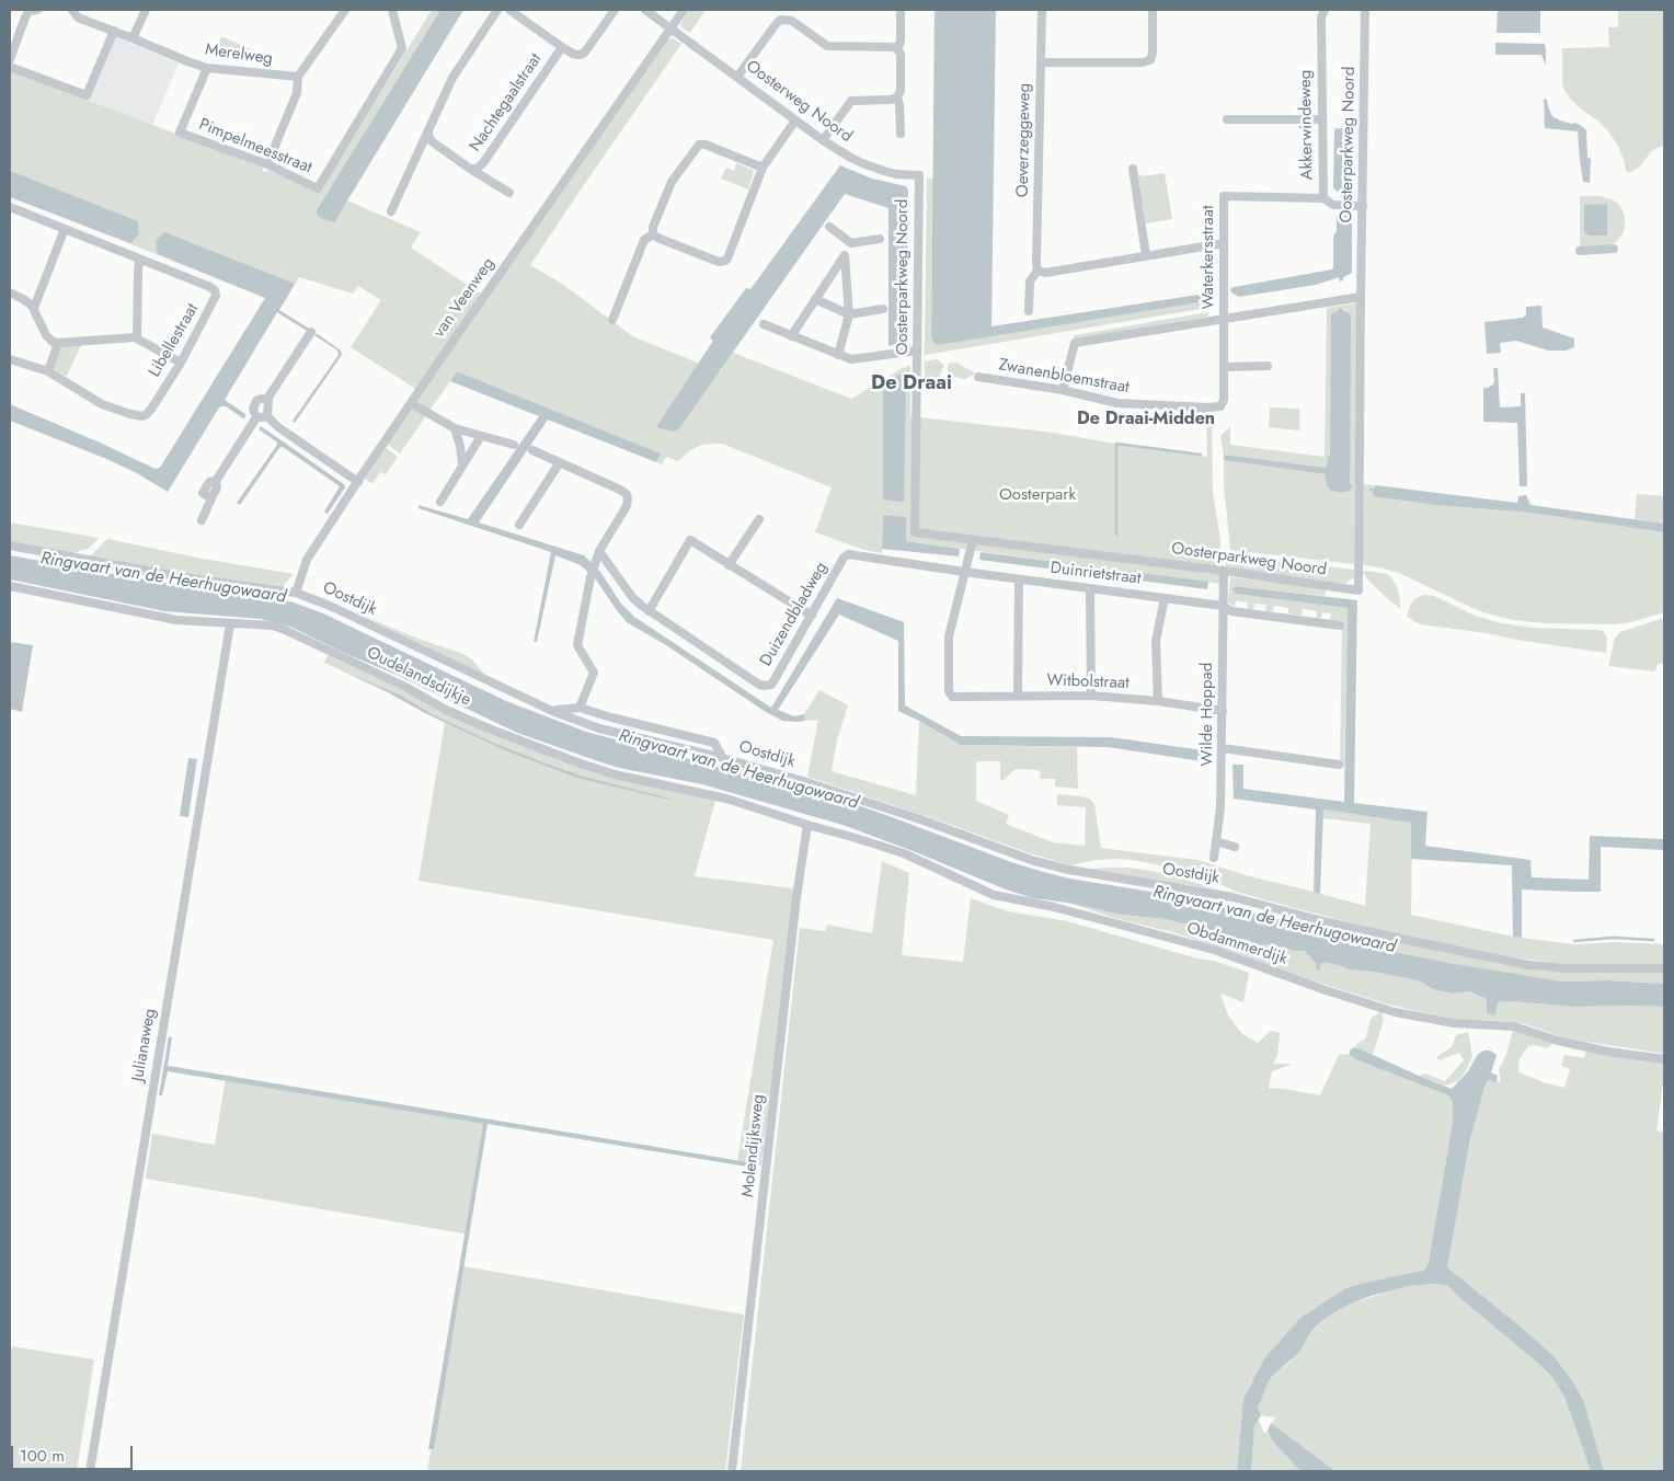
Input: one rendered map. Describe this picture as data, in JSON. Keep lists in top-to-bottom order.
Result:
{
  "streets": {
    "street": [
      "Merelweg",
      "Oosterweg Noord",
      "Nachtegaalstraat",
      "Akkerwindeweg",
      "Oeverzeggeweg",
      "Oosterparkweg Noord",
      "Pimpelmeesstraat",
      "Waterkersstraat",
      "van Veenweg",
      "Libellestraat",
      "Zwanenbloemstraat",
      "Duinrietstraat",
      "Oostdijk",
      "Duizendbladweg",
      "Oudelandsdijkje",
      "Witbolstraat",
      "Wilde Hoppad",
      "Obdammerdijk",
      "Julianaweg",
      "Molendijksweg"
    ]
  },
  "crossings": [
    ["Merelweg", "Pimpelmeesstraat"],
    ["Oosterweg Noord", "Oosterparkweg Noord"],
    ["Oosterweg Noord", "van Veenweg"],
    ["Akkerwindeweg", "Oosterparkweg Noord"],
    ["Akkerwindeweg", "Waterkersstraat"],
    ["Oosterparkweg Noord", "Wilde Hoppad"],
    ["Waterkersstraat", "Zwanenbloemstraat"],
    ["van Veenweg", "Oostdijk"],
    ["Duinrietstraat", "Duizendbladweg"],
    ["Duinrietstraat", "Witbolstraat"],
    ["Duinrietstraat", "Wilde Hoppad"],
    ["Duizendbladweg", "Witbolstraat"],
    ["Oudelandsdijkje", "Obdammerdijk"],
    ["Oudelandsdijkje", "Julianaweg"],
    ["Oudelandsdijkje", "Molendijksweg"],
    ["Witbolstraat", "Wilde Hoppad"],
    ["Obdammerdijk", "Molendijksweg"]
  ],
  "districts": ["De Draai", "De Draai-Midden"],
  "water": ["Ringvaart van de Heerhugowaard"],
  "parks": ["Oosterpark"],
  "scale_bar": "100 m"
}
